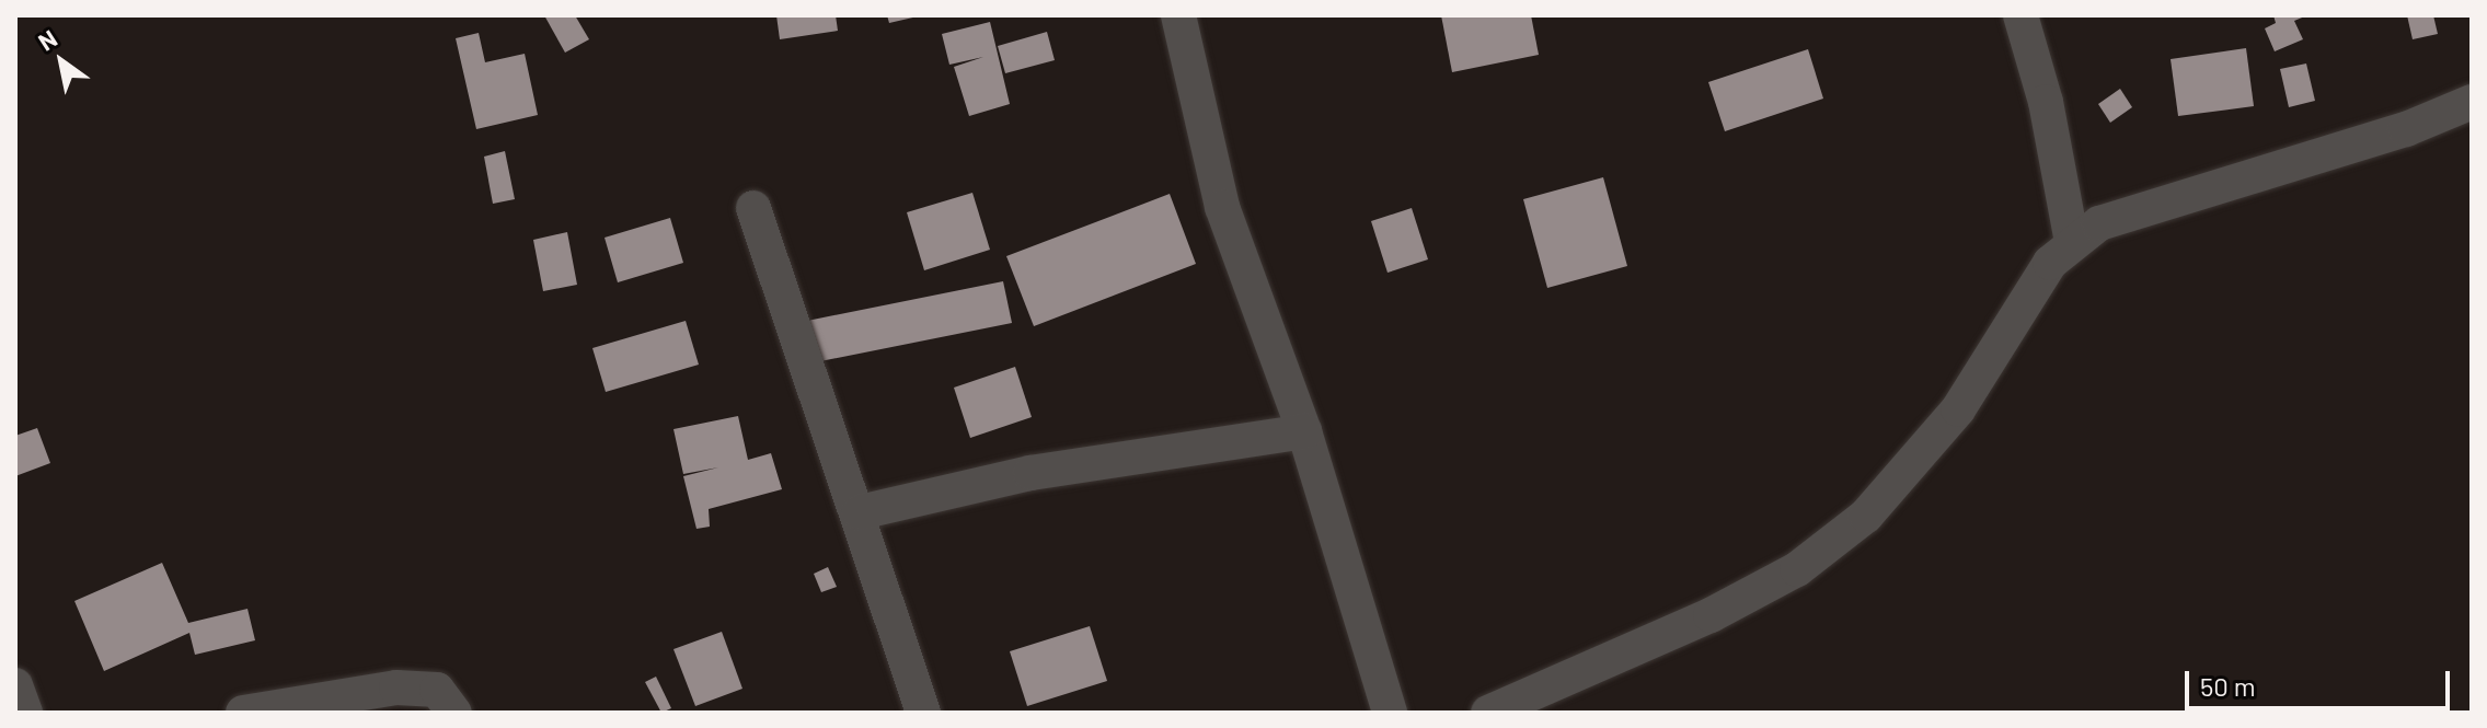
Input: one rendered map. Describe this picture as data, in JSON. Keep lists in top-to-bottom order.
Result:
{
  "scale_bar": "50 m",
  "north": "top left"
}
